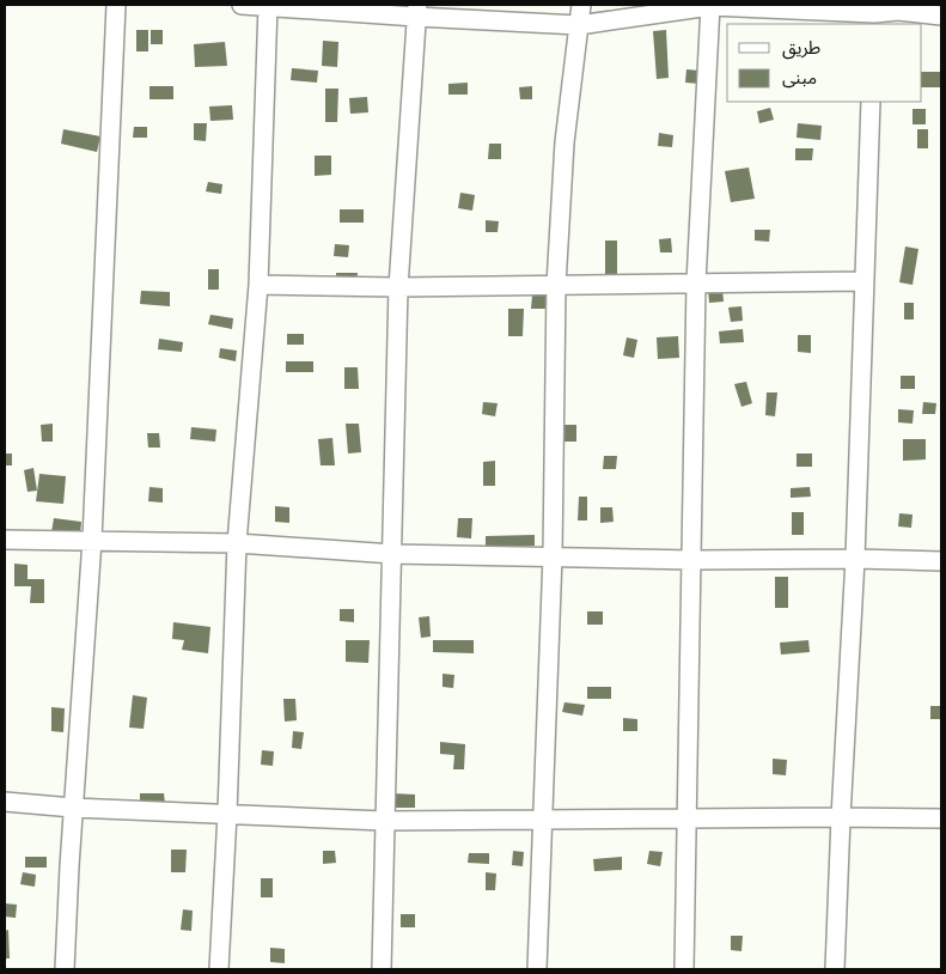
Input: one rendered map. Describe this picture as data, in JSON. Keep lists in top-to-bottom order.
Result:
{
  "legend": ["طريق", "مبنى"]
}
